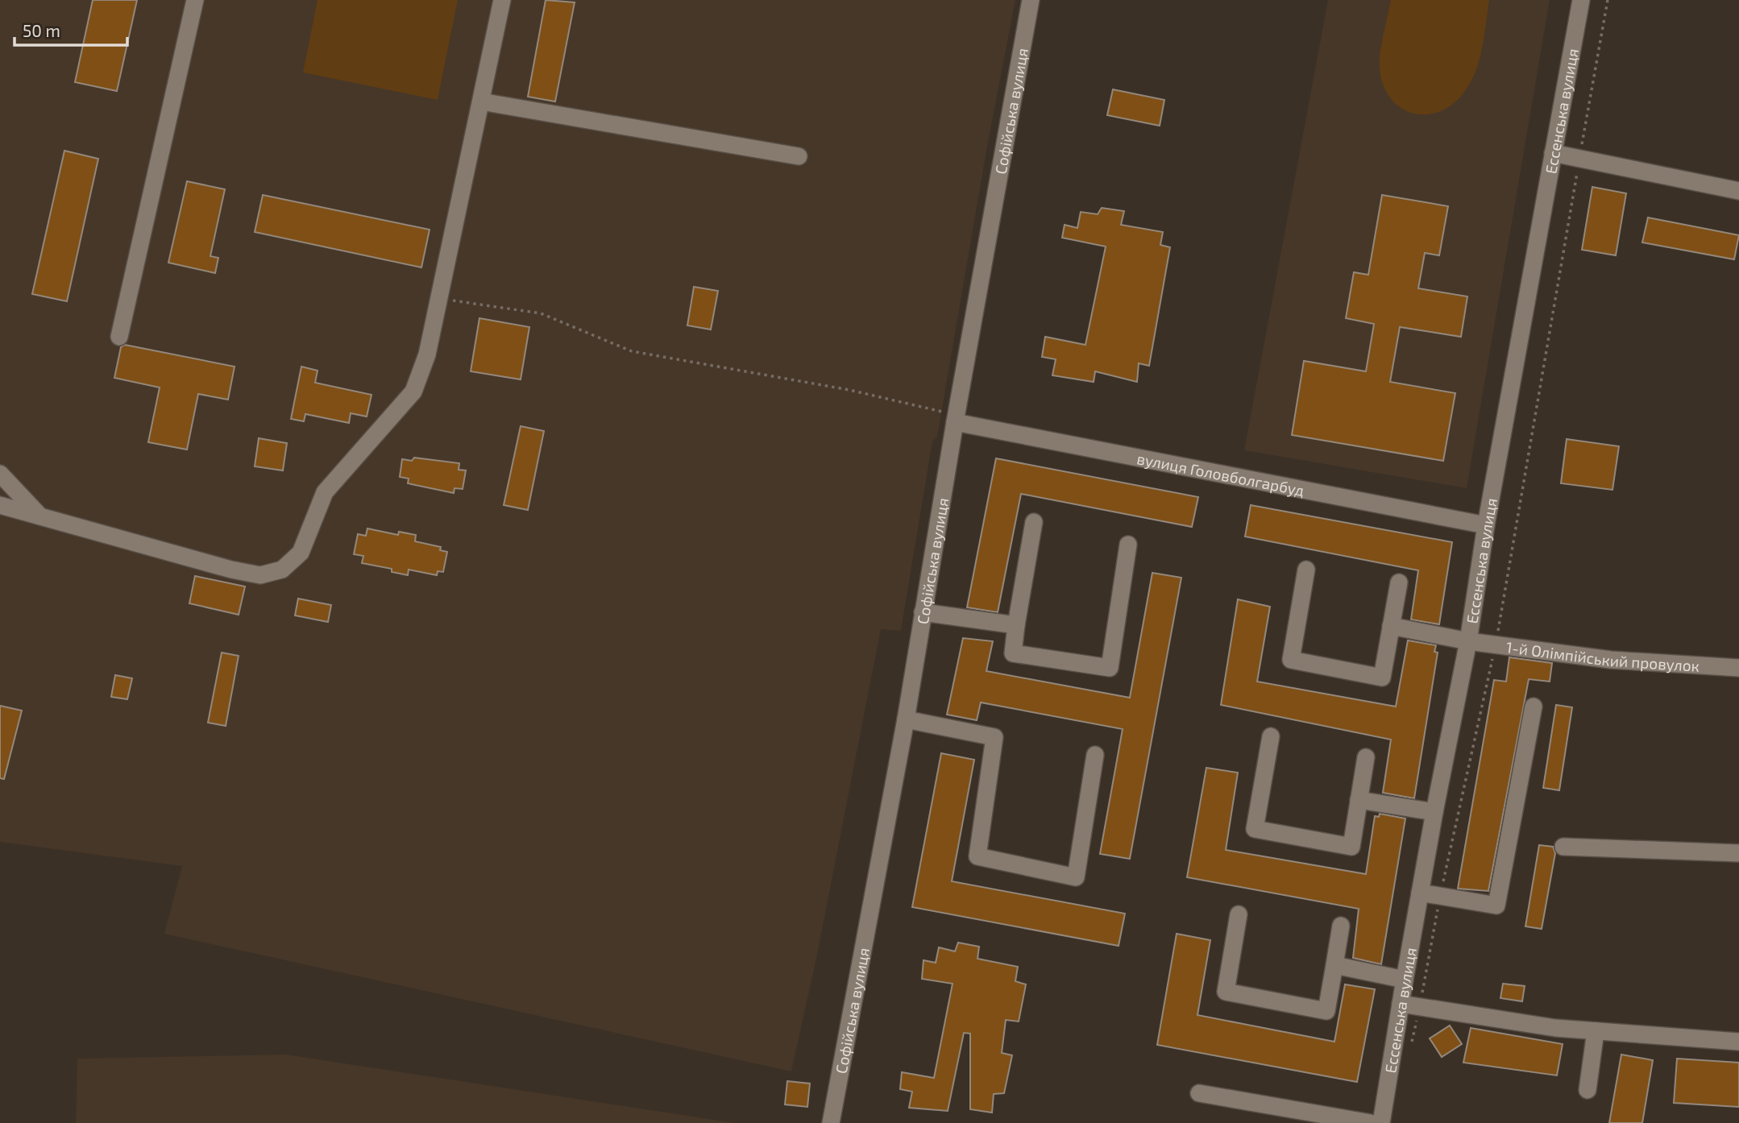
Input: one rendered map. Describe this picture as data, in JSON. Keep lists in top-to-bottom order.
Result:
{
  "streets": {
    "street": [
      "Софійська вулиця",
      "Ессенська вулиця",
      "вулиця Головболгарбуд",
      "1-й Олімпійський провулок"
    ]
  },
  "crossings": [
    ["Софійська вулиця", "вулиця Головболгарбуд"],
    ["Ессенська вулиця", "вулиця Головболгарбуд"],
    ["Ессенська вулиця", "1-й Олімпійський провулок"]
  ],
  "scale_bar": "50 m"
}
